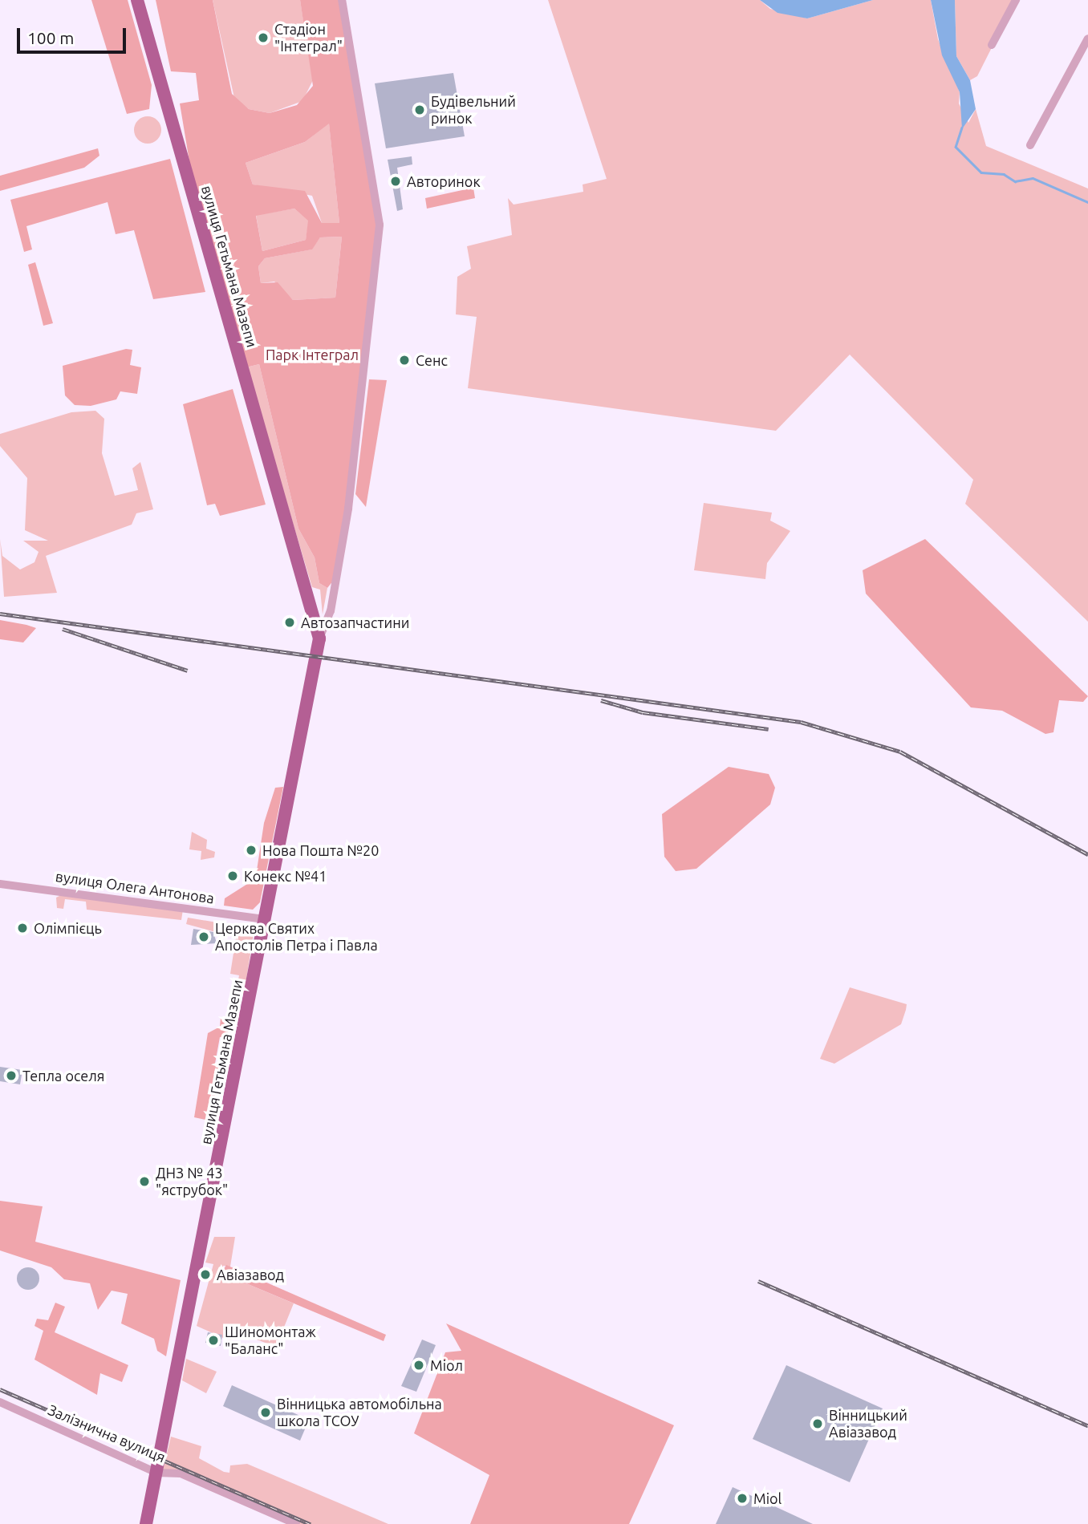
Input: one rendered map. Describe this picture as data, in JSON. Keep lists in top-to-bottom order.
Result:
{
  "streets": {
    "main road": ["вулиця Гетьмана Мазепи"],
    "street": ["вулиця Олега Антонова", "Залізнична вулиця"]
  },
  "crossings": [
    ["вулиця Гетьмана Мазепи", "вулиця Олега Антонова"],
    ["вулиця Гетьмана Мазепи", "Залізнична вулиця"]
  ],
  "parks": ["Парк Інтеграл"],
  "places": [
    "Стадіон \"Інтеграл\"",
    "Будівельний ринок",
    "Авторинок",
    "Сенс",
    "Автозапчастини",
    "Нова Пошта №20",
    "Конекс №41",
    "Олімпієць",
    "Церква Святих Апостолів Петра і Павла",
    "Тепла оселя",
    "ДНЗ № 43 \"яструбок\"",
    "Авіазавод",
    "Шиномонтаж \"Баланс\"",
    "Міол",
    "Вінницька автомобільна школа ТСОУ",
    "Вінницький Авіазавод",
    "Miol"
  ],
  "scale_bar": "100 m"
}
